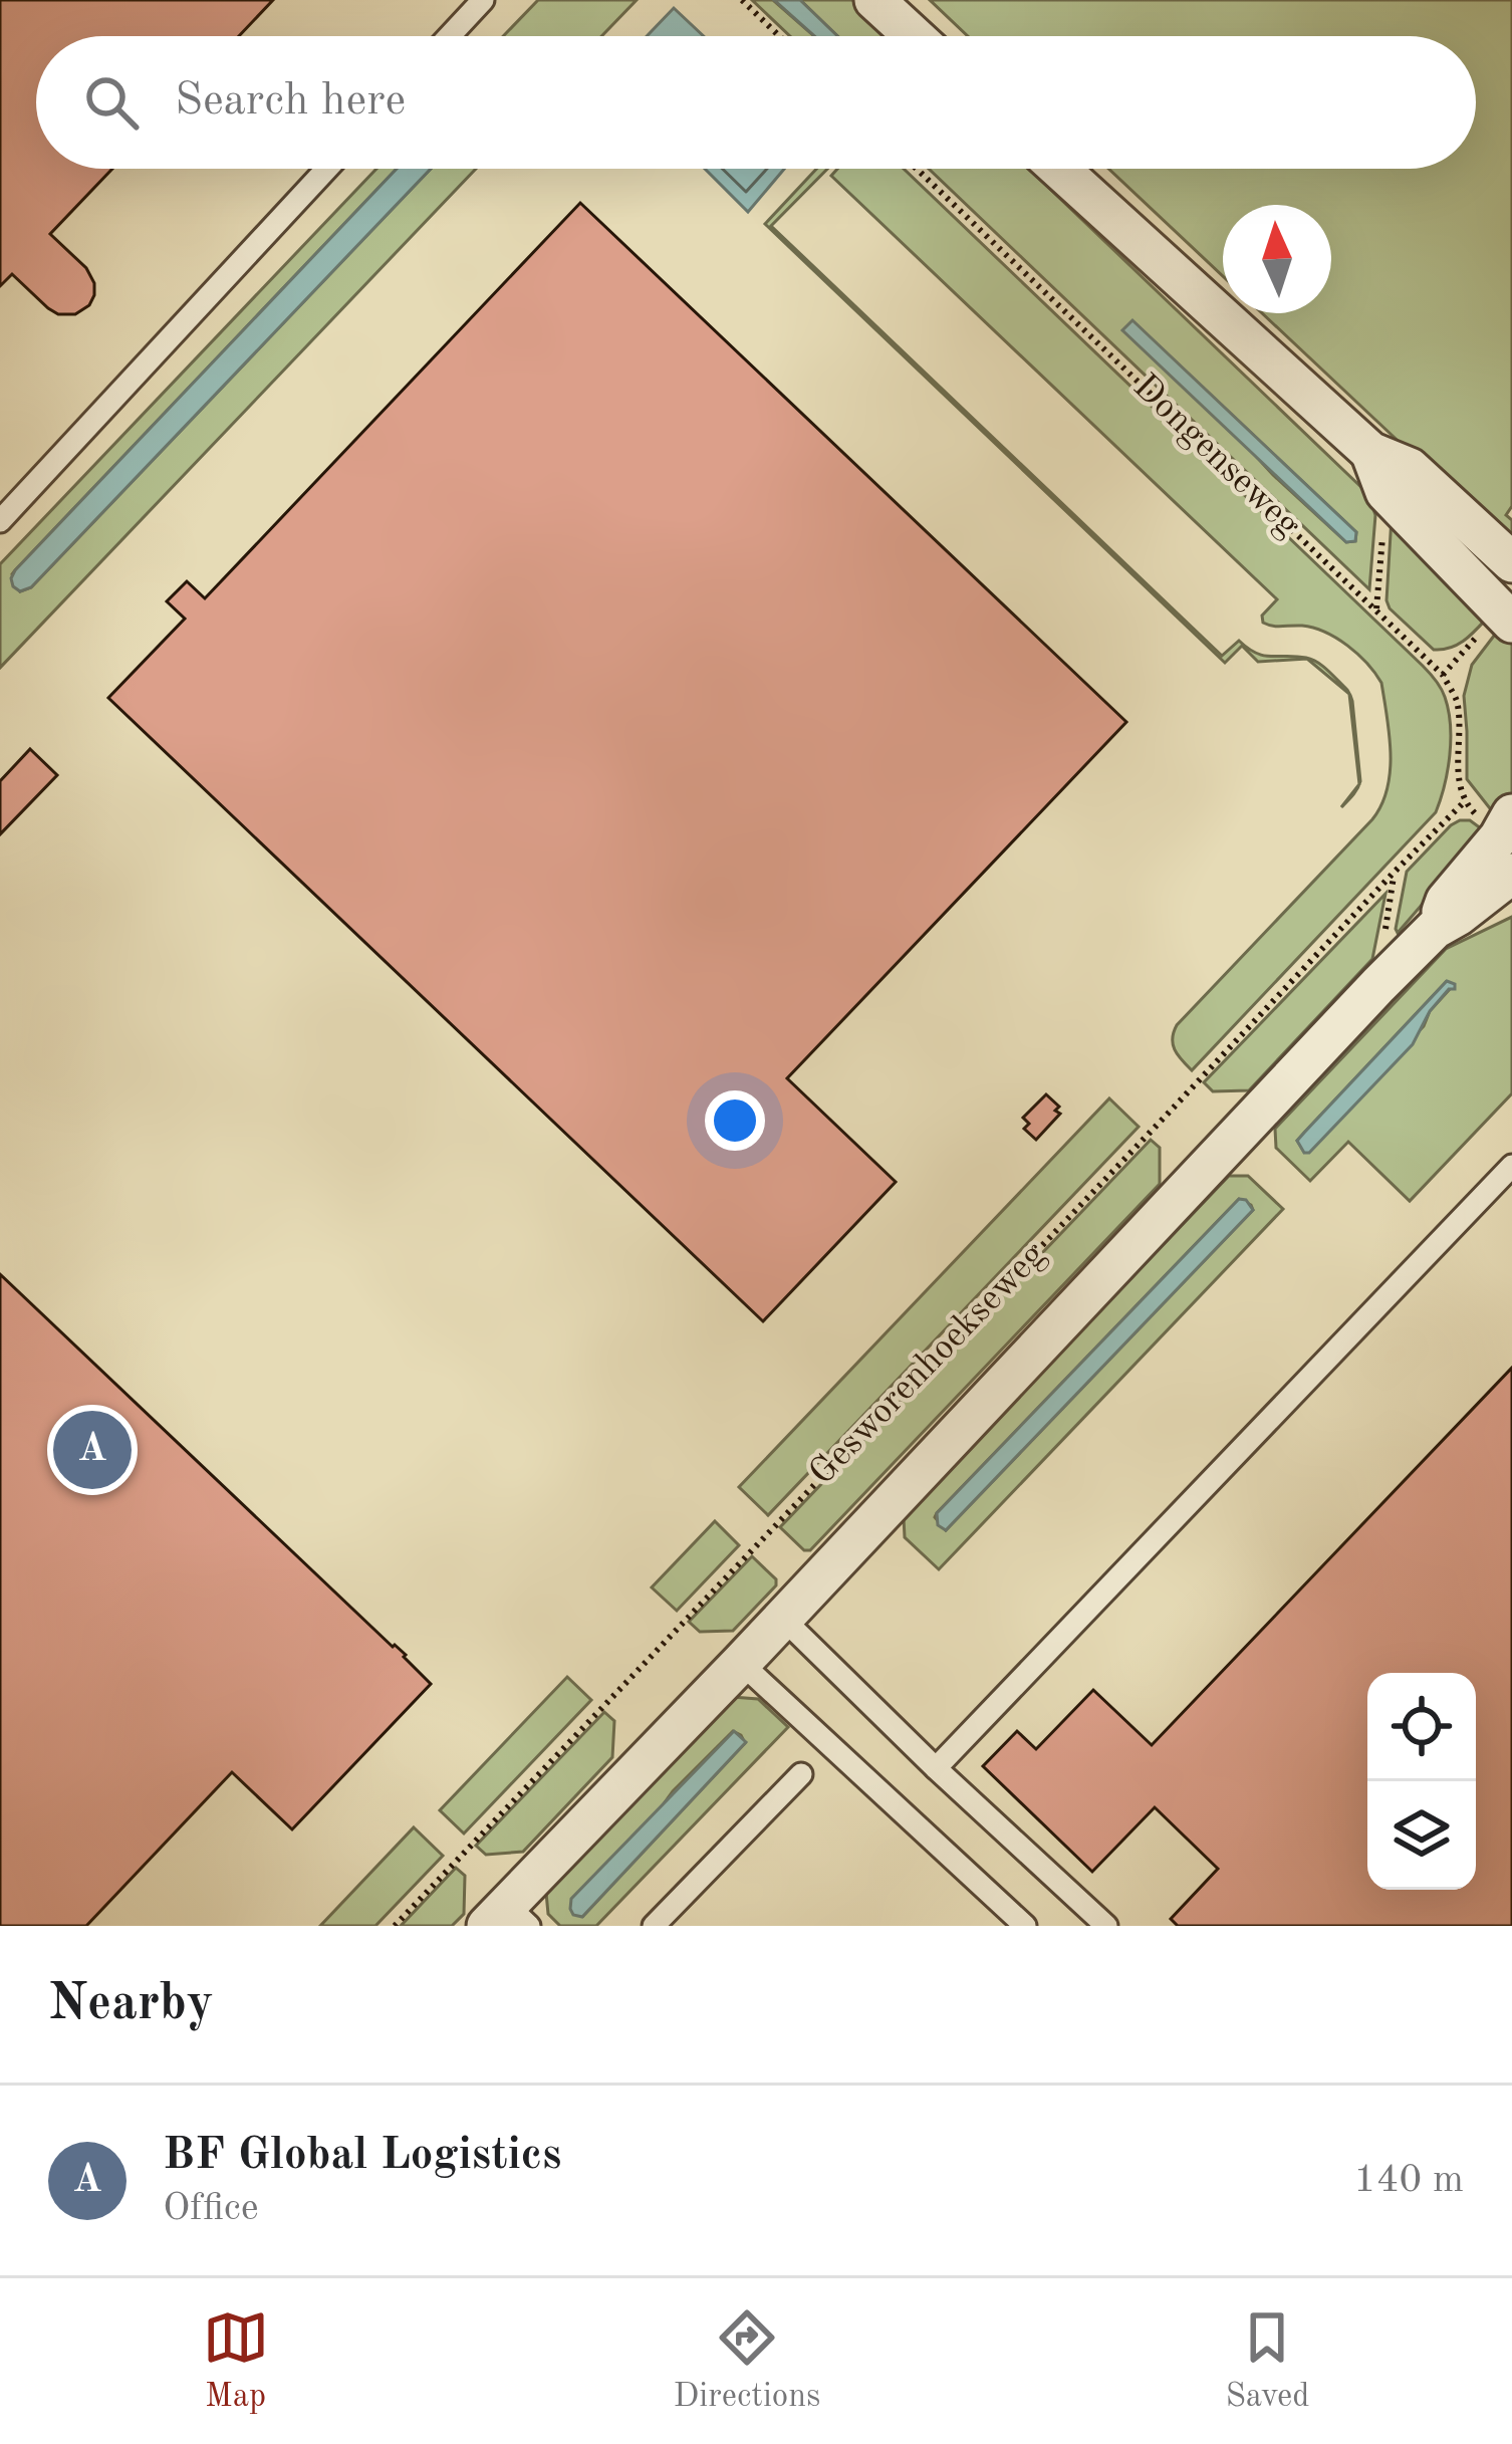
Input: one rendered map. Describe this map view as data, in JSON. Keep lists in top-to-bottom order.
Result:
{
  "streets": {
    "street": ["Gesworenhoekseweg"],
    "path": ["Dongenseweg"]
  },
  "crossings": [
    ["Dongenseweg", "Gesworenhoekseweg"]
  ],
  "north": "top",
  "page": {
    "search": "Search here",
    "pins": "A",
    "heading": "Nearby",
    "list": [
      {
        "mark": "A",
        "name": "BF Global Logistics",
        "note": "Office",
        "value": "140 m"
      }
    ],
    "nav": ["Map", "Directions", "Saved"]
  }
}
